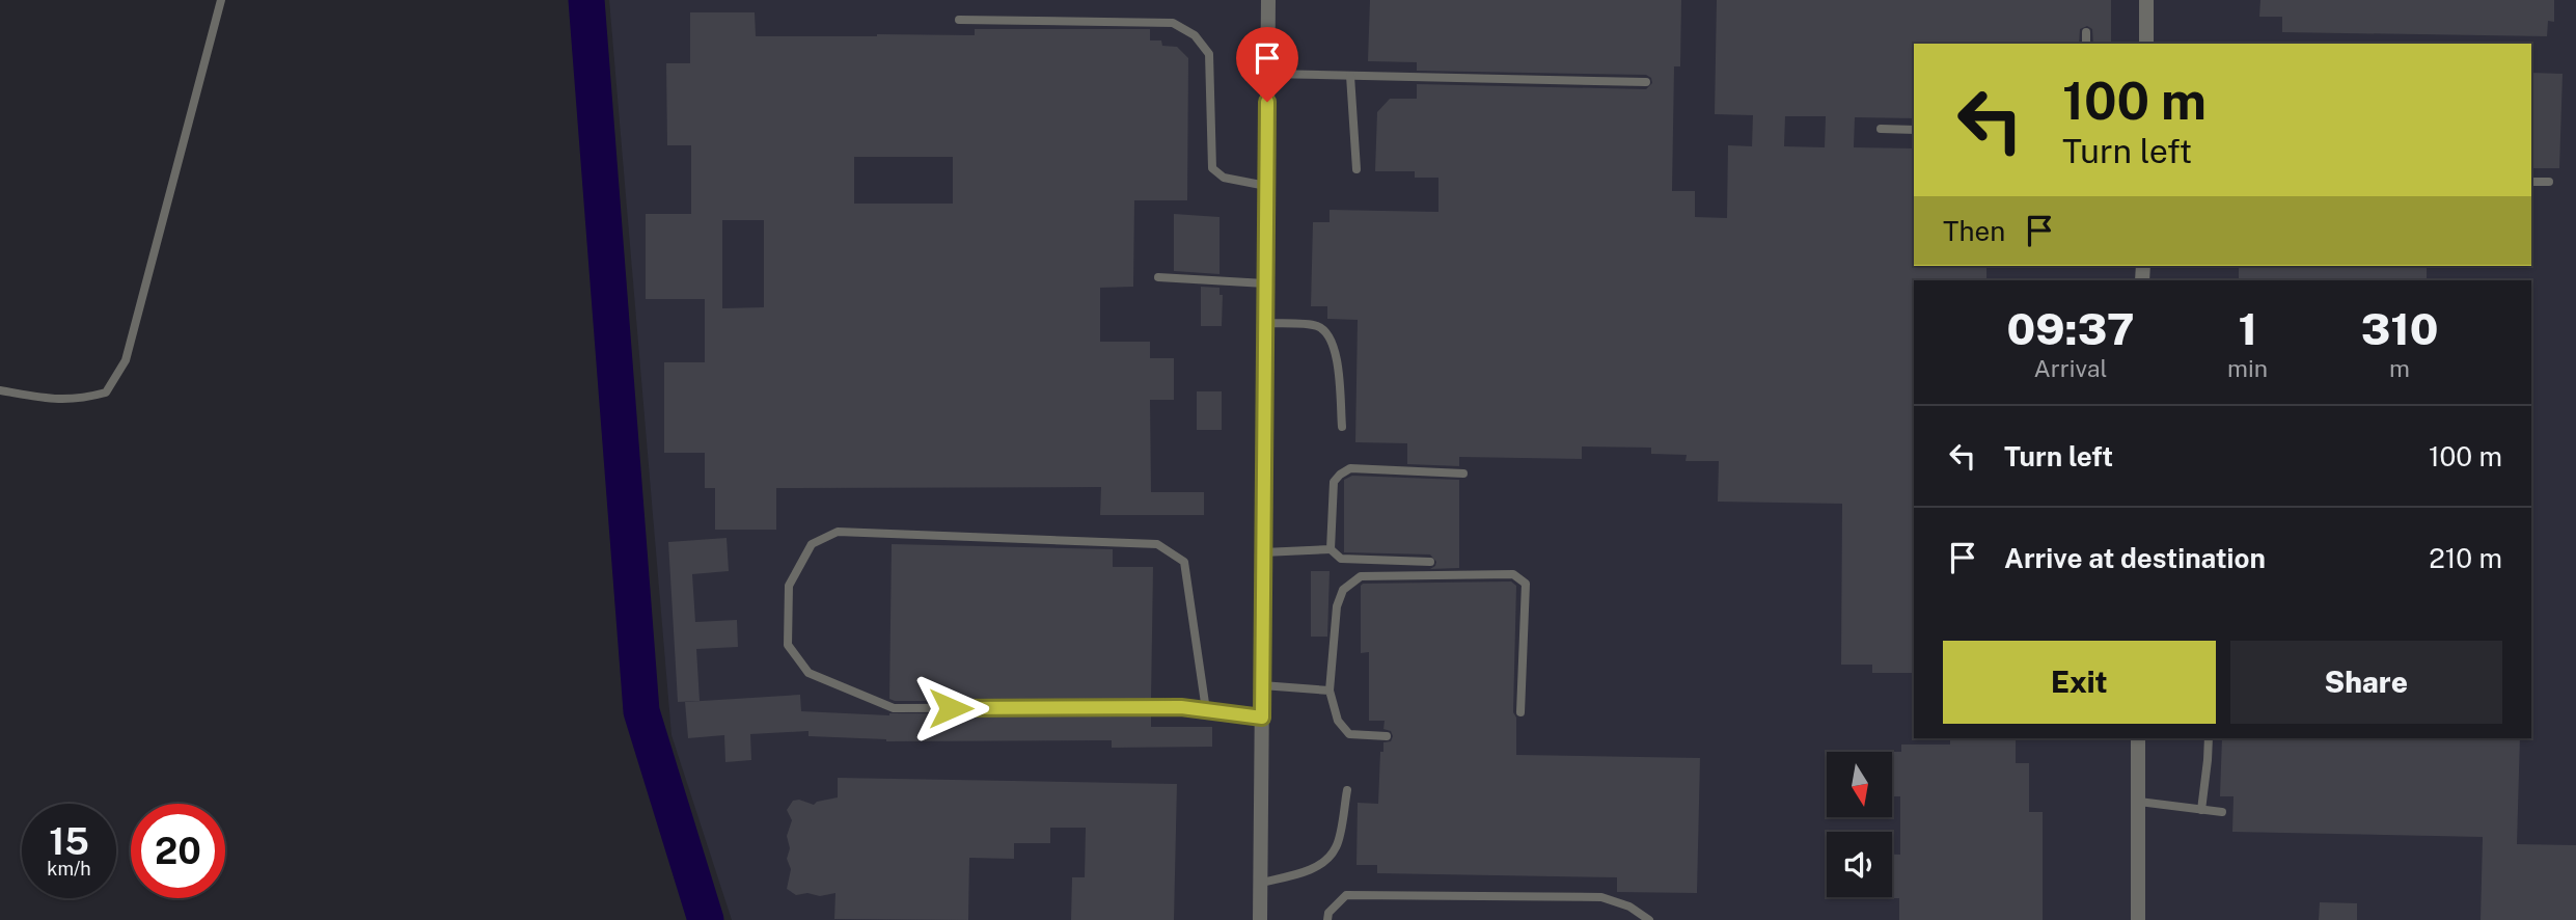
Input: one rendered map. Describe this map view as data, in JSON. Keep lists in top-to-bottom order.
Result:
{
  "north": "bottom",
  "page": {
    "turn": ["100 m", "Turn left"],
    "then": "Then",
    "eta": [
      "09:37",
      "Arrival",
      "1",
      "min",
      "310",
      "m"
    ],
    "list": [
      {
        "name": "Turn left",
        "value": "100 m"
      },
      {
        "name": "Arrive at destination",
        "value": "210 m"
      }
    ],
    "buttons": ["Exit", "Share"],
    "speed": "15 km/h",
    "limit": "20"
  }
}
